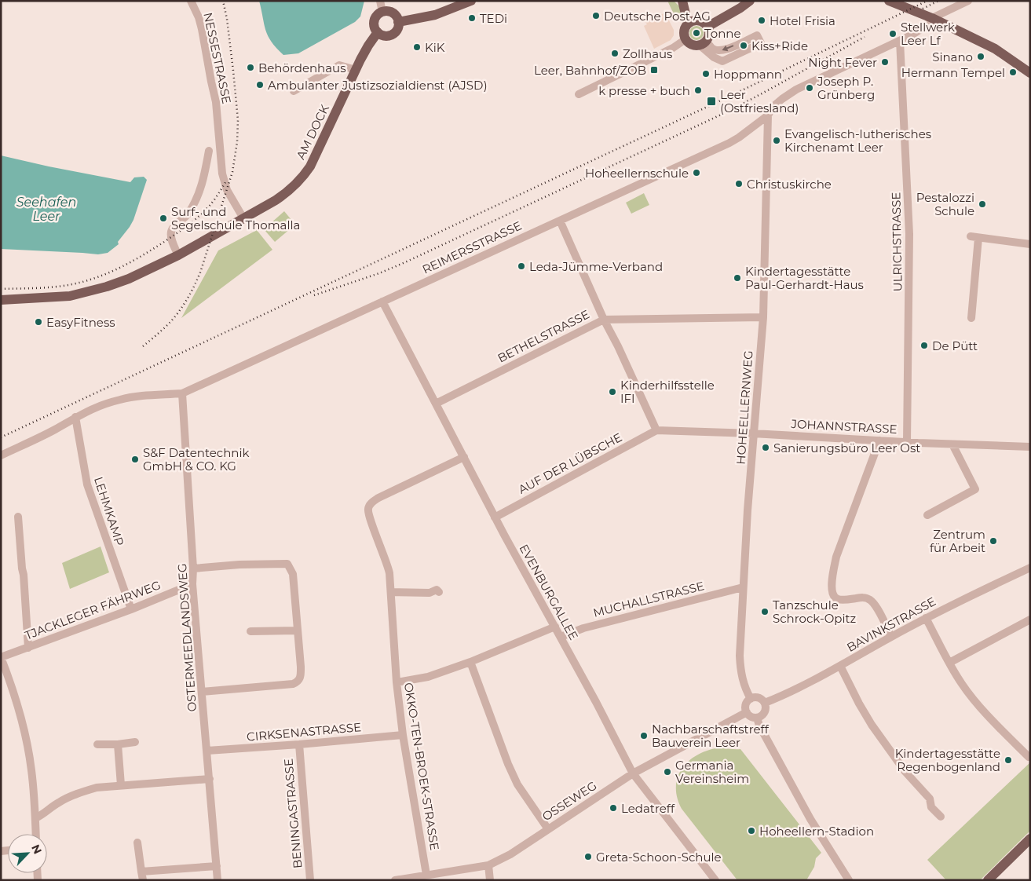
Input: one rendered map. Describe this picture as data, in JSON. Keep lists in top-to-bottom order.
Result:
{
  "streets": {
    "main road": ["AM DOCK"],
    "street": [
      "NESSESTRASSE",
      "ULRICHSTRASSE",
      "REIMERSSTRASSE",
      "BETHELSTRASSE",
      "HOHEELLERNWEG",
      "JOHANNSTRASSE",
      "AUF DER LÜBSCHE",
      "LEHMKAMP",
      "EVENBURGALLEE",
      "MUCHALLSTRASSE",
      "TJACKLEGER FÄHRWEG",
      "BAVINKSTRASSE",
      "OSTERMEEDLANDSWEG",
      "CIRKSENASTRASSE",
      "OKKO-TEN-BROEK-STRASSE",
      "OSSEWEG",
      "BENINGASTRASSE"
    ]
  },
  "crossings": [
    ["NESSESTRASSE", "AM DOCK"],
    ["ULRICHSTRASSE", "REIMERSSTRASSE"],
    ["ULRICHSTRASSE", "JOHANNSTRASSE"],
    ["REIMERSSTRASSE", "HOHEELLERNWEG"],
    ["REIMERSSTRASSE", "LEHMKAMP"],
    ["REIMERSSTRASSE", "EVENBURGALLEE"],
    ["REIMERSSTRASSE", "OSTERMEEDLANDSWEG"],
    ["BETHELSTRASSE", "HOHEELLERNWEG"],
    ["BETHELSTRASSE", "EVENBURGALLEE"],
    ["HOHEELLERNWEG", "JOHANNSTRASSE"],
    ["HOHEELLERNWEG", "MUCHALLSTRASSE"],
    ["HOHEELLERNWEG", "BAVINKSTRASSE"],
    ["HOHEELLERNWEG", "OSSEWEG"],
    ["JOHANNSTRASSE", "AUF DER LÜBSCHE"],
    ["AUF DER LÜBSCHE", "EVENBURGALLEE"],
    ["LEHMKAMP", "TJACKLEGER FÄHRWEG"],
    ["EVENBURGALLEE", "MUCHALLSTRASSE"],
    ["EVENBURGALLEE", "OKKO-TEN-BROEK-STRASSE"],
    ["EVENBURGALLEE", "OSSEWEG"],
    ["TJACKLEGER FÄHRWEG", "OSTERMEEDLANDSWEG"],
    ["BAVINKSTRASSE", "OSSEWEG"],
    ["OSTERMEEDLANDSWEG", "CIRKSENASTRASSE"],
    ["CIRKSENASTRASSE", "OKKO-TEN-BROEK-STRASSE"],
    ["CIRKSENASTRASSE", "BENINGASTRASSE"],
    ["OKKO-TEN-BROEK-STRASSE", "OSSEWEG"]
  ],
  "water": ["Seehafen Leer"],
  "places": {
    "other": [
      "Deutsche Post AG",
      "TEDi",
      "Hotel Frisia",
      "Tonne",
      "Stellwerk Leer Lf",
      "Kiss+Ride",
      "KiK",
      "Zollhaus",
      "Sinano",
      "Night Fever",
      "Behördenhaus",
      "Hermann Tempel",
      "Hoppmann",
      "Ambulanter Justizsozialdienst (AJSD)",
      "Joseph P. Grünberg",
      "k presse + buch",
      "Evangelisch-lutherisches Kirchenamt Leer",
      "Hoheellernschule",
      "Christuskirche",
      "Pestalozzi Schule",
      "Surf- und Segelschule Thomalla",
      "Leda-Jümme-Verband",
      "Kindertagesstätte Paul-Gerhardt-Haus",
      "EasyFitness",
      "De Pütt",
      "Kinderhilfsstelle IFI",
      "Sanierungsbüro Leer Ost",
      "S&F Datentechnik GmbH & CO. KG",
      "Zentrum für Arbeit",
      "Tanzschule Schrock-Opitz",
      "Nachbarschaftstreff Bauverein Leer",
      "Kindertagesstätte Regenbogenland",
      "Germania Vereinsheim",
      "Ledatreff",
      "Hoheellern-Stadion",
      "Greta-Schoon-Schule"
    ],
    "transit": ["Leer, Bahnhof/ZOB", "Leer (Ostfriesland)"]
  },
  "north": "top right"
}
